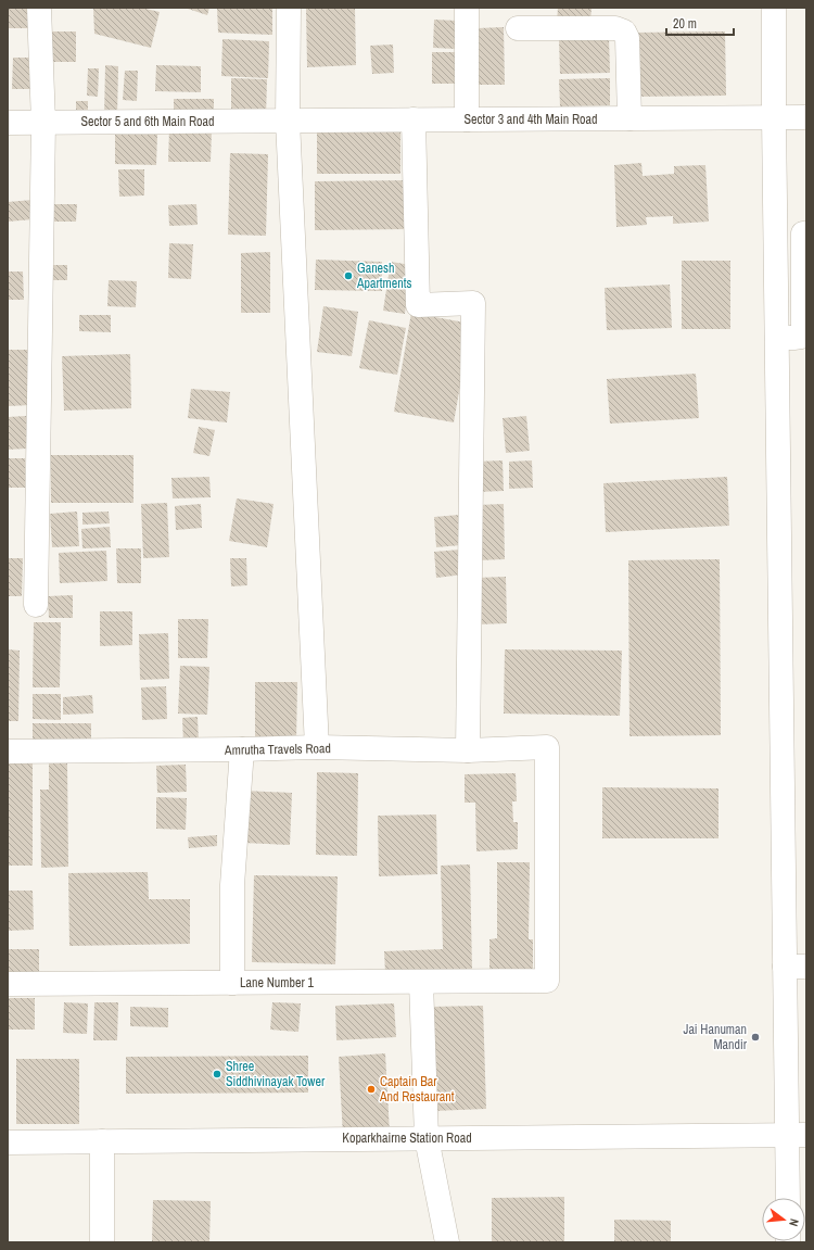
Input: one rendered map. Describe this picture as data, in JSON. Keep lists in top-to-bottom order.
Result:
{
  "streets": {
    "street": [
      "Sector 3 and 4th Main Road",
      "Sector 5 and 6th Main Road",
      "Amrutha Travels Road",
      "Lane Number 1",
      "Koparkhairne Station Road"
    ]
  },
  "crossings": [
    ["Sector 3 and 4th Main Road", "Sector 5 and 6th Main Road"],
    ["Amrutha Travels Road", "Lane Number 1"]
  ],
  "places": [
    "Ganesh Apartments",
    "Jai Hanuman Mandir",
    "Shree Siddhivinayak Tower",
    "Captain Bar And Restaurant"
  ],
  "scale_bar": "20 m",
  "north": "right"
}
